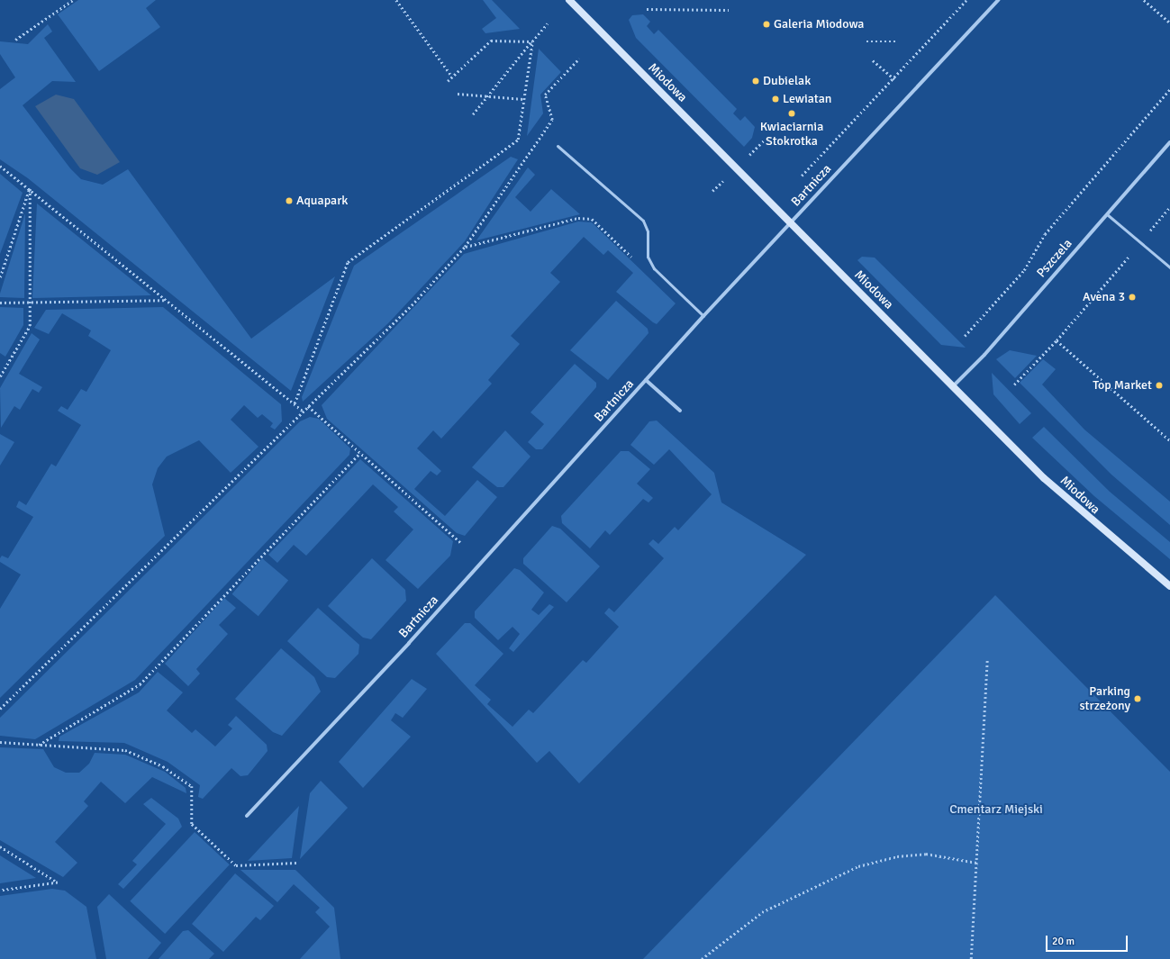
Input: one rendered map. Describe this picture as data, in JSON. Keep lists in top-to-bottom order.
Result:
{
  "streets": {
    "street": ["Miodowa", "Bartnicza", "Pszczela"]
  },
  "crossings": [
    ["Miodowa", "Bartnicza"],
    ["Miodowa", "Pszczela"]
  ],
  "parks": ["Cmentarz Miejski"],
  "places": [
    "Galeria Miodowa",
    "Dubielak",
    "Lewiatan",
    "Kwiaciarnia Stokrotka",
    "Aquapark",
    "Avena 3",
    "Top Market",
    "Parking strzeżony"
  ],
  "scale_bar": "20 m"
}
